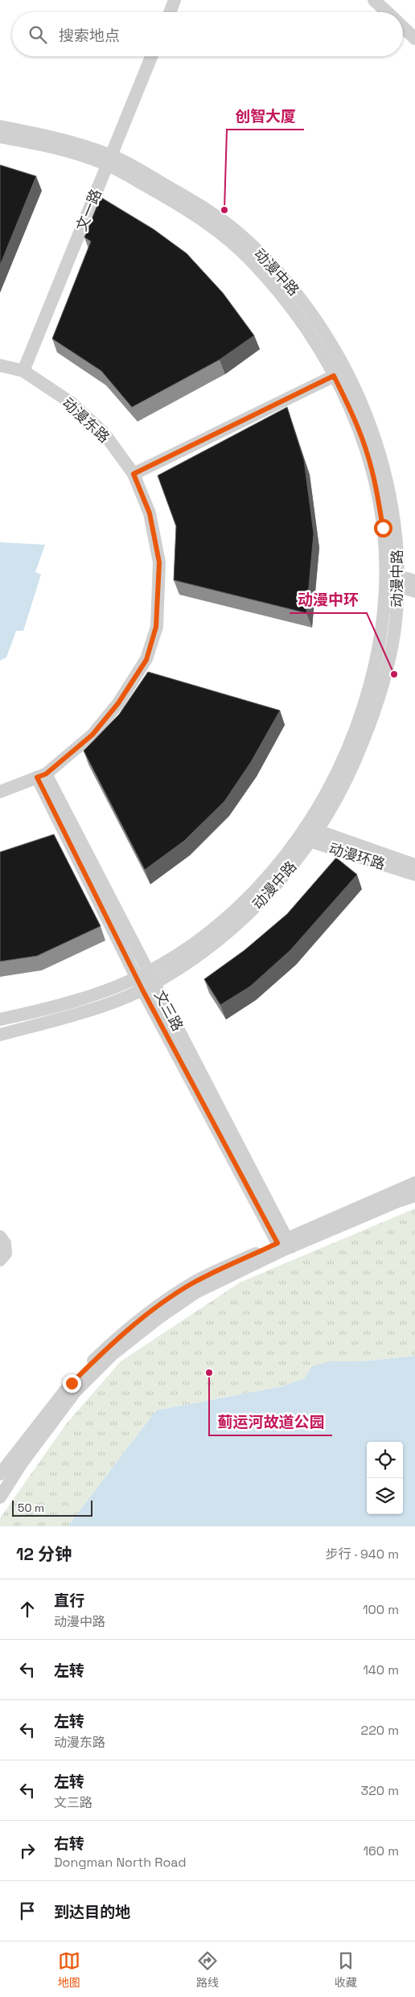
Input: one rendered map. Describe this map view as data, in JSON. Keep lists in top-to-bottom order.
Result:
{
  "streets": {
    "street": [
      "文一路",
      "动漫中路",
      "动漫东路",
      "动漫环路",
      "文三路"
    ]
  },
  "crossings": [
    ["文一路", "动漫中路"],
    ["文一路", "动漫东路"],
    ["动漫中路", "动漫环路"],
    ["动漫中路", "文三路"],
    ["动漫东路", "文三路"]
  ],
  "places": ["创智大厦", "动漫中环", "蓟运河故道公园"],
  "scale_bar": "50 m",
  "page": {
    "search": "搜索地点",
    "scale": "50 m",
    "heading": ["12 分钟", "步行 · 940 m"],
    "list": [
      ["直行", "动漫中路", "100 m"],
      ["左转", "140 m"],
      ["左转", "动漫东路", "220 m"],
      ["左转", "文三路", "320 m"],
      ["右转", "Dongman North Road", "160 m"],
      "到达目的地"
    ],
    "nav": ["地图", "路线", "收藏"]
  }
}
